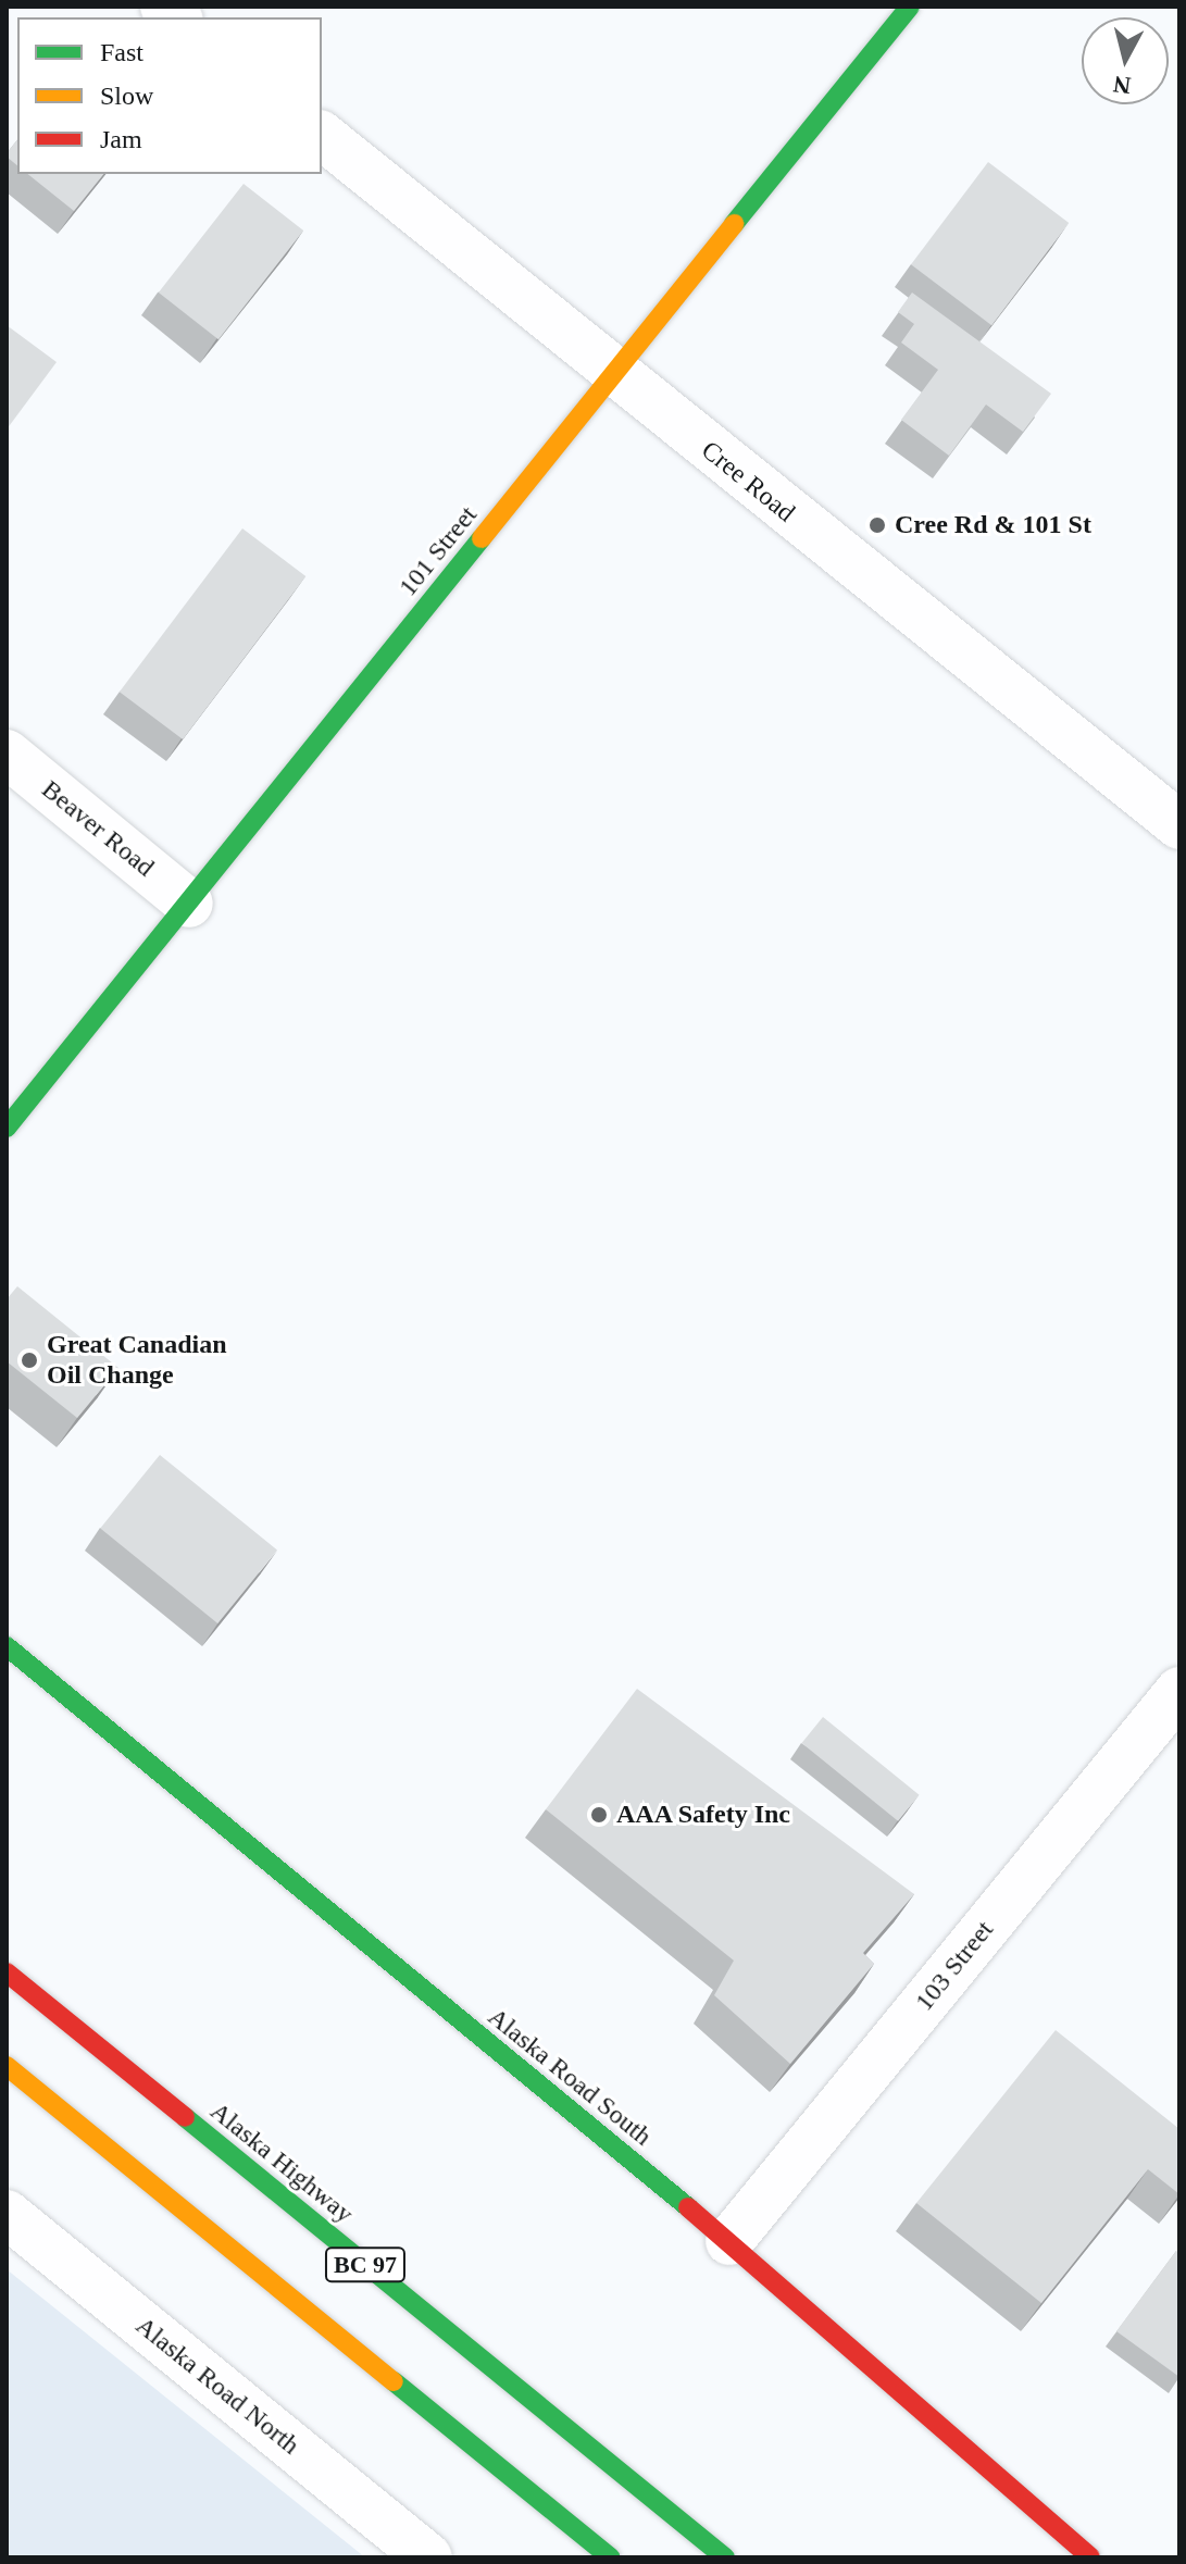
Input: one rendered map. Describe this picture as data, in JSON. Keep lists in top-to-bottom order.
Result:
{
  "streets": {
    "main road": [
      "101 Street",
      "Alaska Road South",
      "Alaska Highway",
      "BC 97"
    ],
    "street": [
      "Cree Road",
      "Beaver Road",
      "103 Street",
      "Alaska Road North"
    ]
  },
  "crossings": [
    ["Cree Road", "101 Street"],
    ["101 Street", "Beaver Road"],
    ["103 Street", "Alaska Road South"]
  ],
  "places": ["Cree Rd & 101 St", "Great Canadian Oil Change", "AAA Safety Inc"],
  "legend": ["Fast", "Slow", "Jam"],
  "north": "bottom"
}
